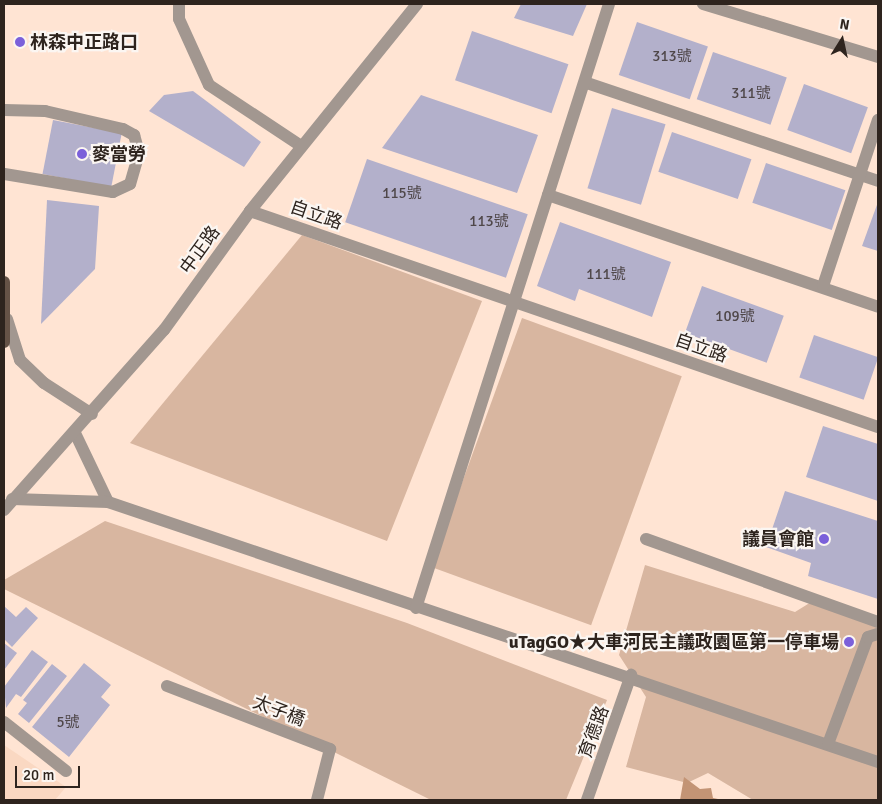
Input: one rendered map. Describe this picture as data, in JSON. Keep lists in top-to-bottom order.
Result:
{
  "streets": {
    "street": [
      "自立路",
      "中正路",
      "太子橋",
      "育德路"
    ]
  },
  "crossings": [
    ["自立路", "中正路"]
  ],
  "places": [
    "林森中正路口",
    "麥當勞",
    "議員會館",
    "uTagGO★大車河民主議政園區第一停車場"
  ],
  "house_numbers": [
    "313號",
    "311號",
    "115號",
    "113號",
    "111號",
    "109號",
    "5號"
  ],
  "scale_bar": "20 m",
  "north": "top"
}
